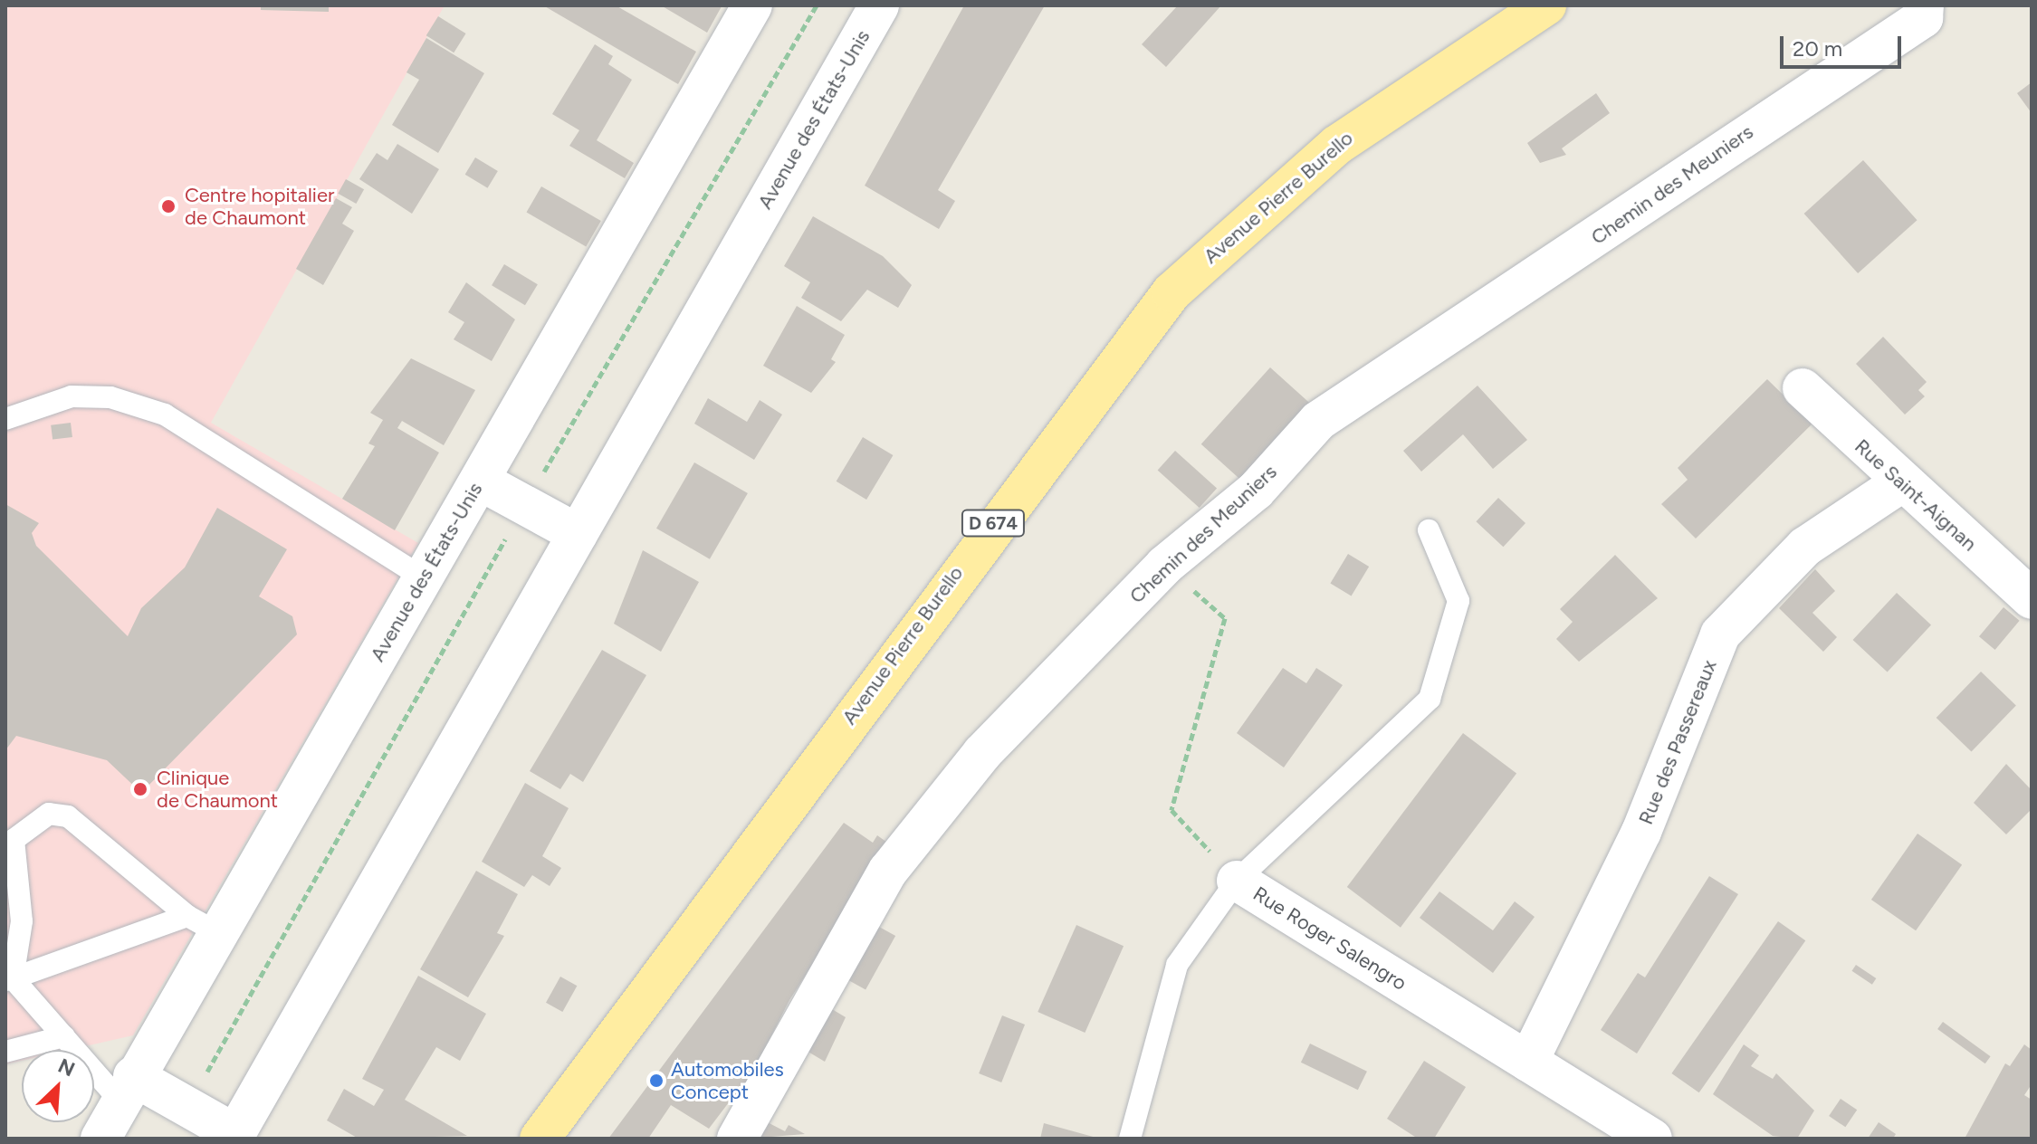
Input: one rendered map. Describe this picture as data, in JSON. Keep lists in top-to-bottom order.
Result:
{
  "streets": {
    "main road": ["Avenue Pierre Burello", "D 674"],
    "street": [
      "Avenue des États-Unis",
      "Chemin des Meuniers",
      "Rue Saint-Aignan",
      "Rue des Passereaux",
      "Rue Roger Salengro"
    ]
  },
  "crossings": [
    ["Rue Saint-Aignan", "Rue des Passereaux"],
    ["Rue des Passereaux", "Rue Roger Salengro"]
  ],
  "places": ["Centre hopitalier de Chaumont", "Clinique de Chaumont", "Automobiles Concept"],
  "scale_bar": "20 m",
  "north": "top right"
}
